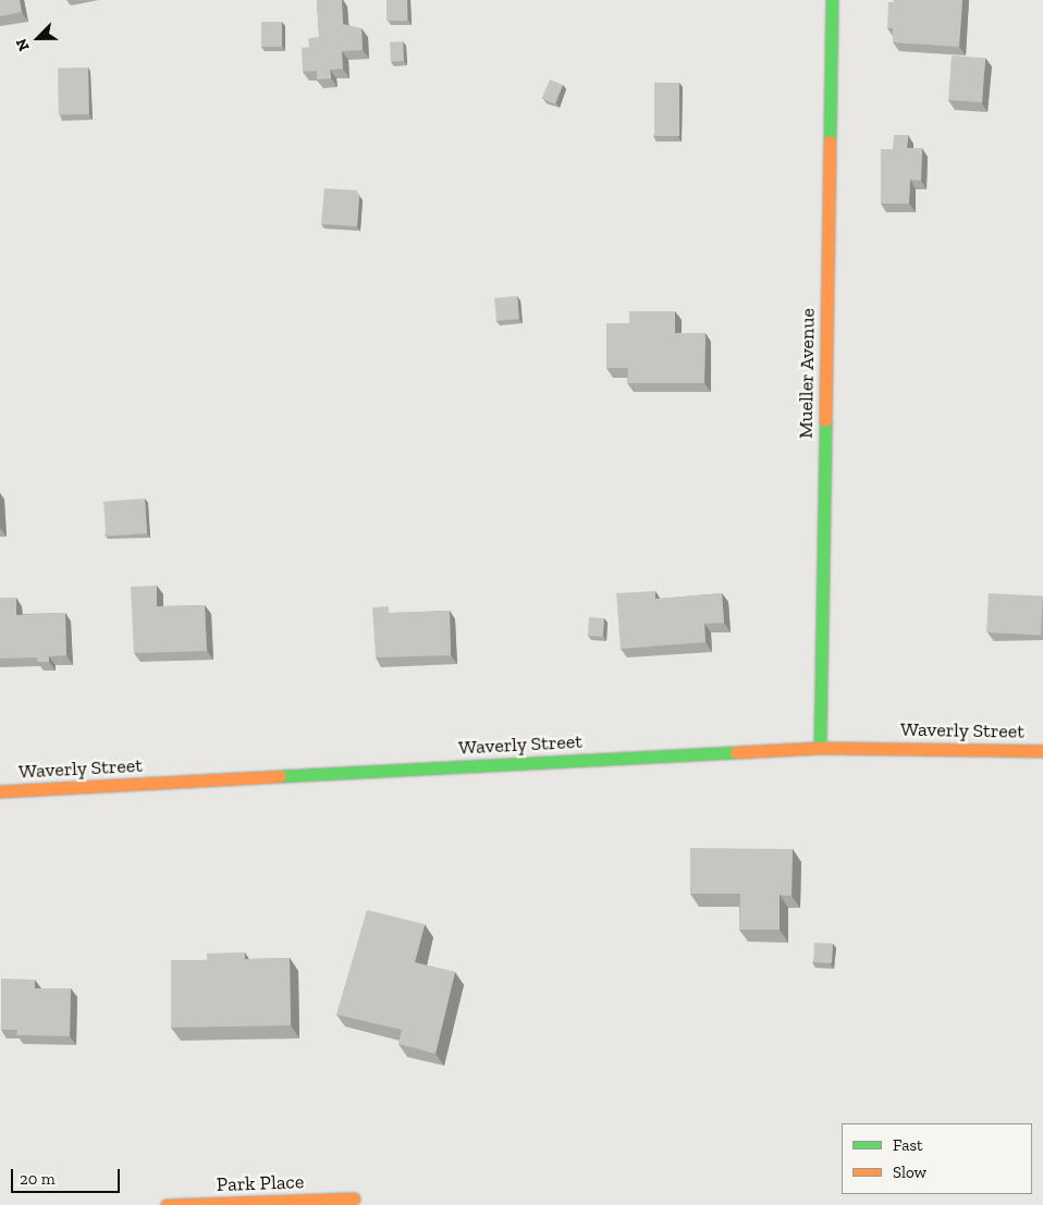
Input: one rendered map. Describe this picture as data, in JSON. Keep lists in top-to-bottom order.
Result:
{
  "streets": {
    "street": ["Mueller Avenue", "Waverly Street", "Park Place"]
  },
  "crossings": [
    ["Mueller Avenue", "Waverly Street"]
  ],
  "legend": ["Fast", "Slow"],
  "scale_bar": "20 m",
  "north": "bottom left"
}
